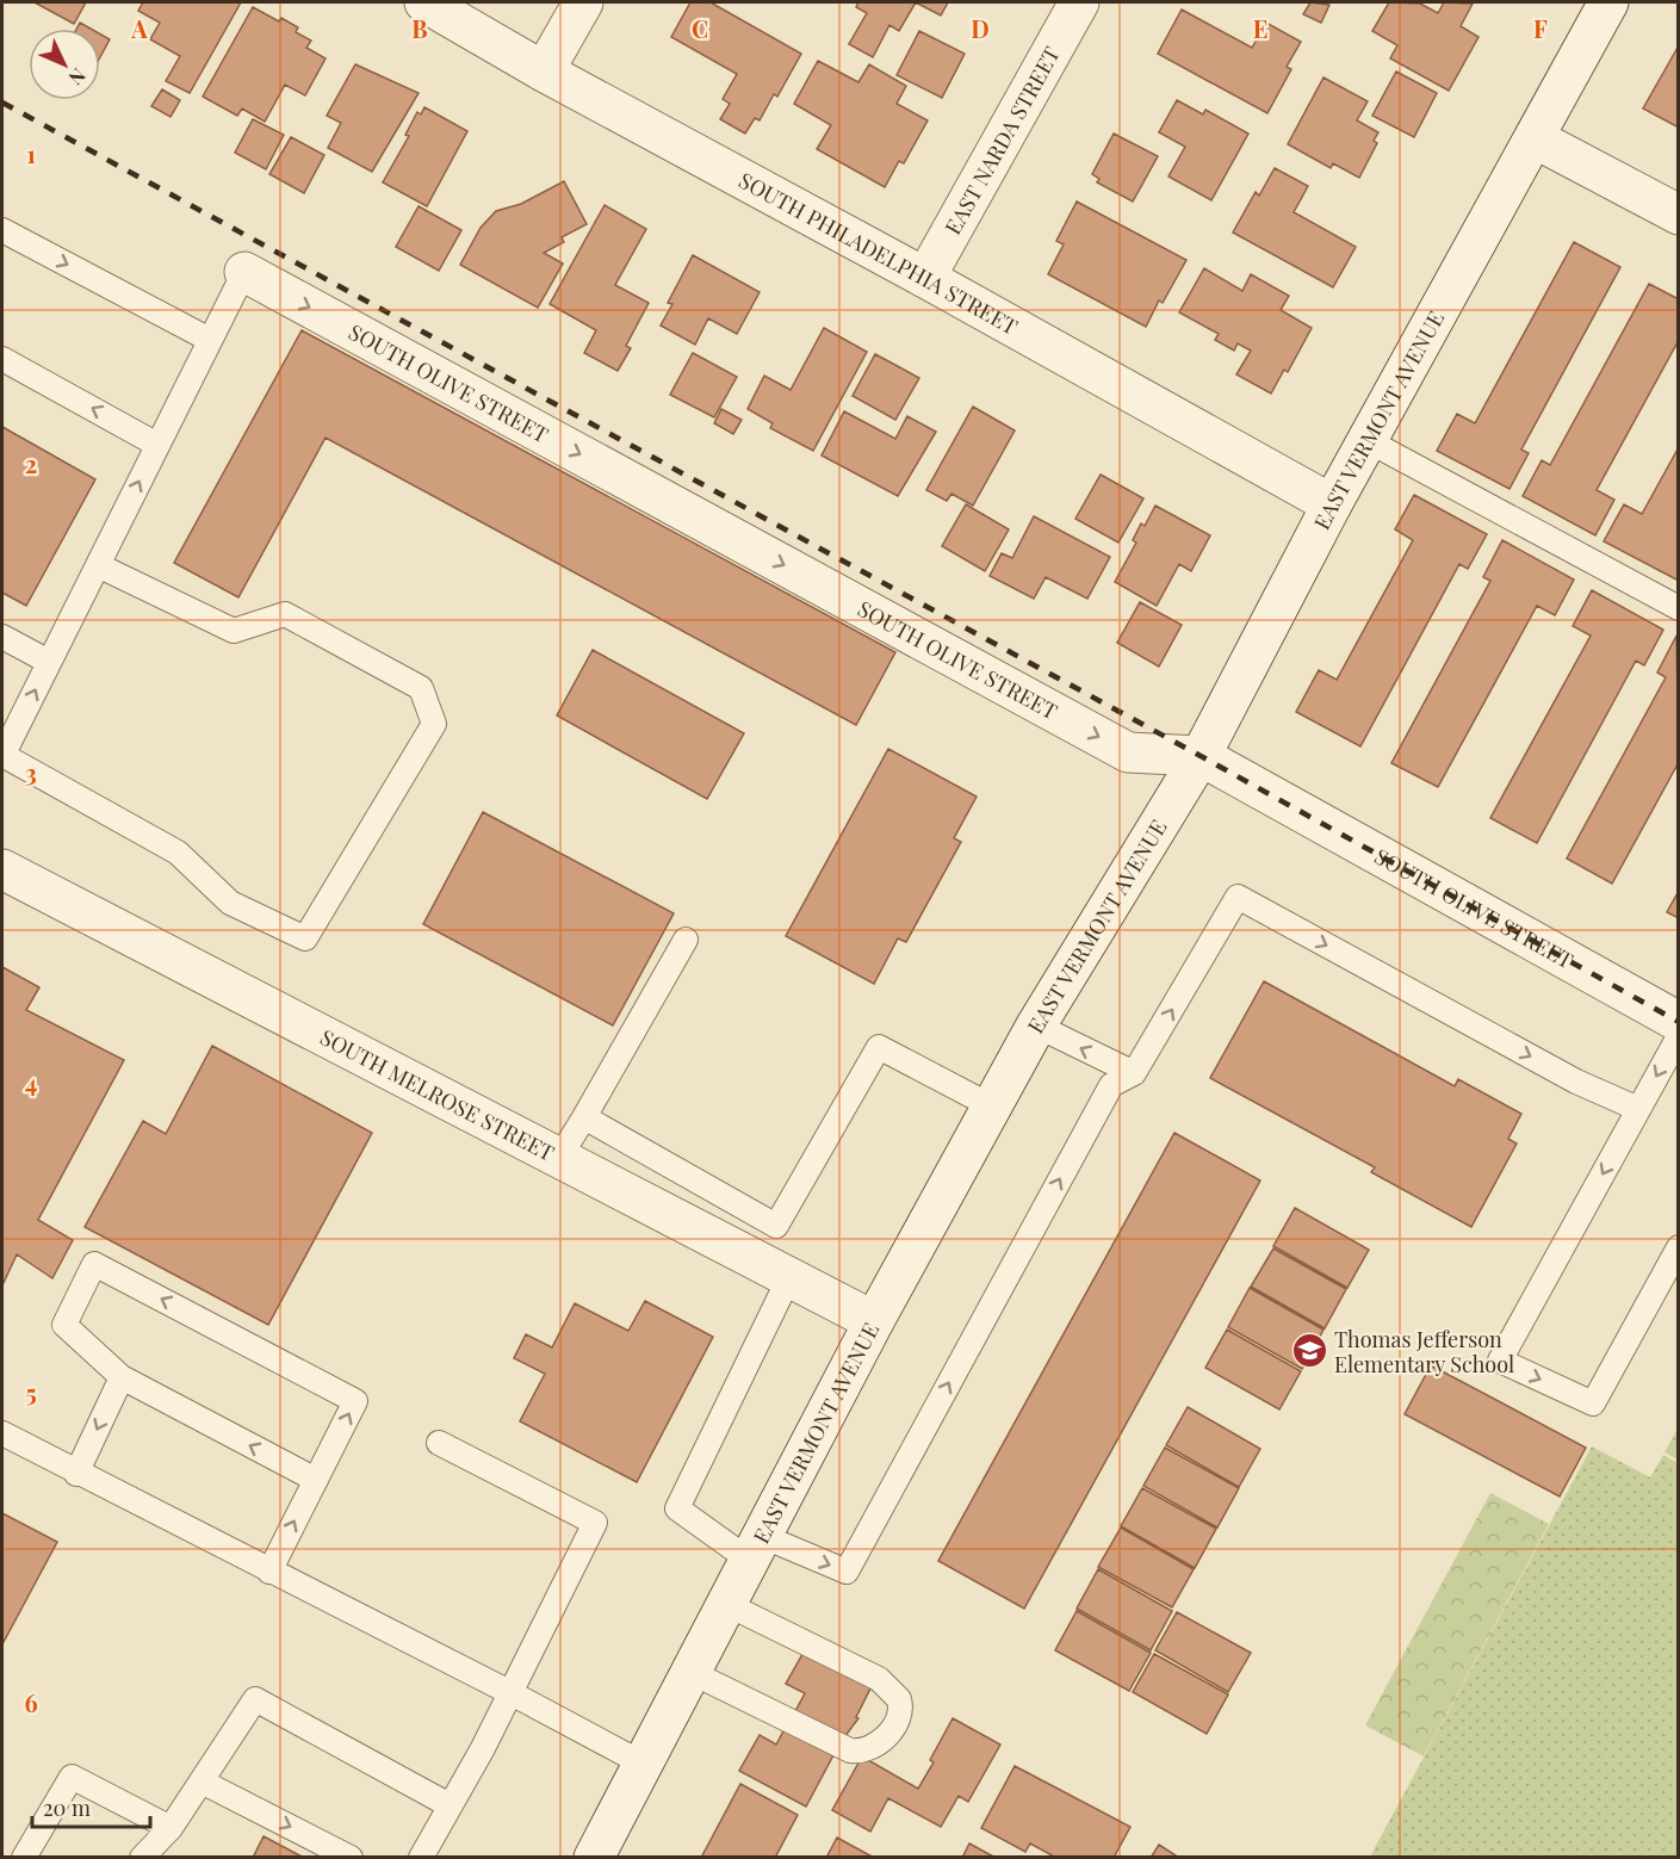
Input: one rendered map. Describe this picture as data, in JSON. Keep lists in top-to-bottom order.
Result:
{
  "streets": {
    "street": [
      "EAST NARDA STREET",
      "SOUTH PHILADELPHIA STREET",
      "SOUTH OLIVE STREET",
      "EAST VERMONT AVENUE",
      "SOUTH MELROSE STREET"
    ]
  },
  "crossings": [
    ["EAST NARDA STREET", "SOUTH PHILADELPHIA STREET"],
    ["SOUTH PHILADELPHIA STREET", "EAST VERMONT AVENUE"],
    ["SOUTH OLIVE STREET", "EAST VERMONT AVENUE"],
    ["EAST VERMONT AVENUE", "SOUTH MELROSE STREET"]
  ],
  "one_way": ["SOUTH OLIVE STREET"],
  "places": {
    "school or university": ["Thomas Jefferson Elementary School"]
  },
  "scale_bar": "20 m",
  "north": "bottom right",
  "grid": {
    "columns": [
      "A",
      "B",
      "C",
      "D",
      "E",
      "F"
    ],
    "rows": [
      "1",
      "2",
      "3",
      "4",
      "5",
      "6"
    ]
  }
}
